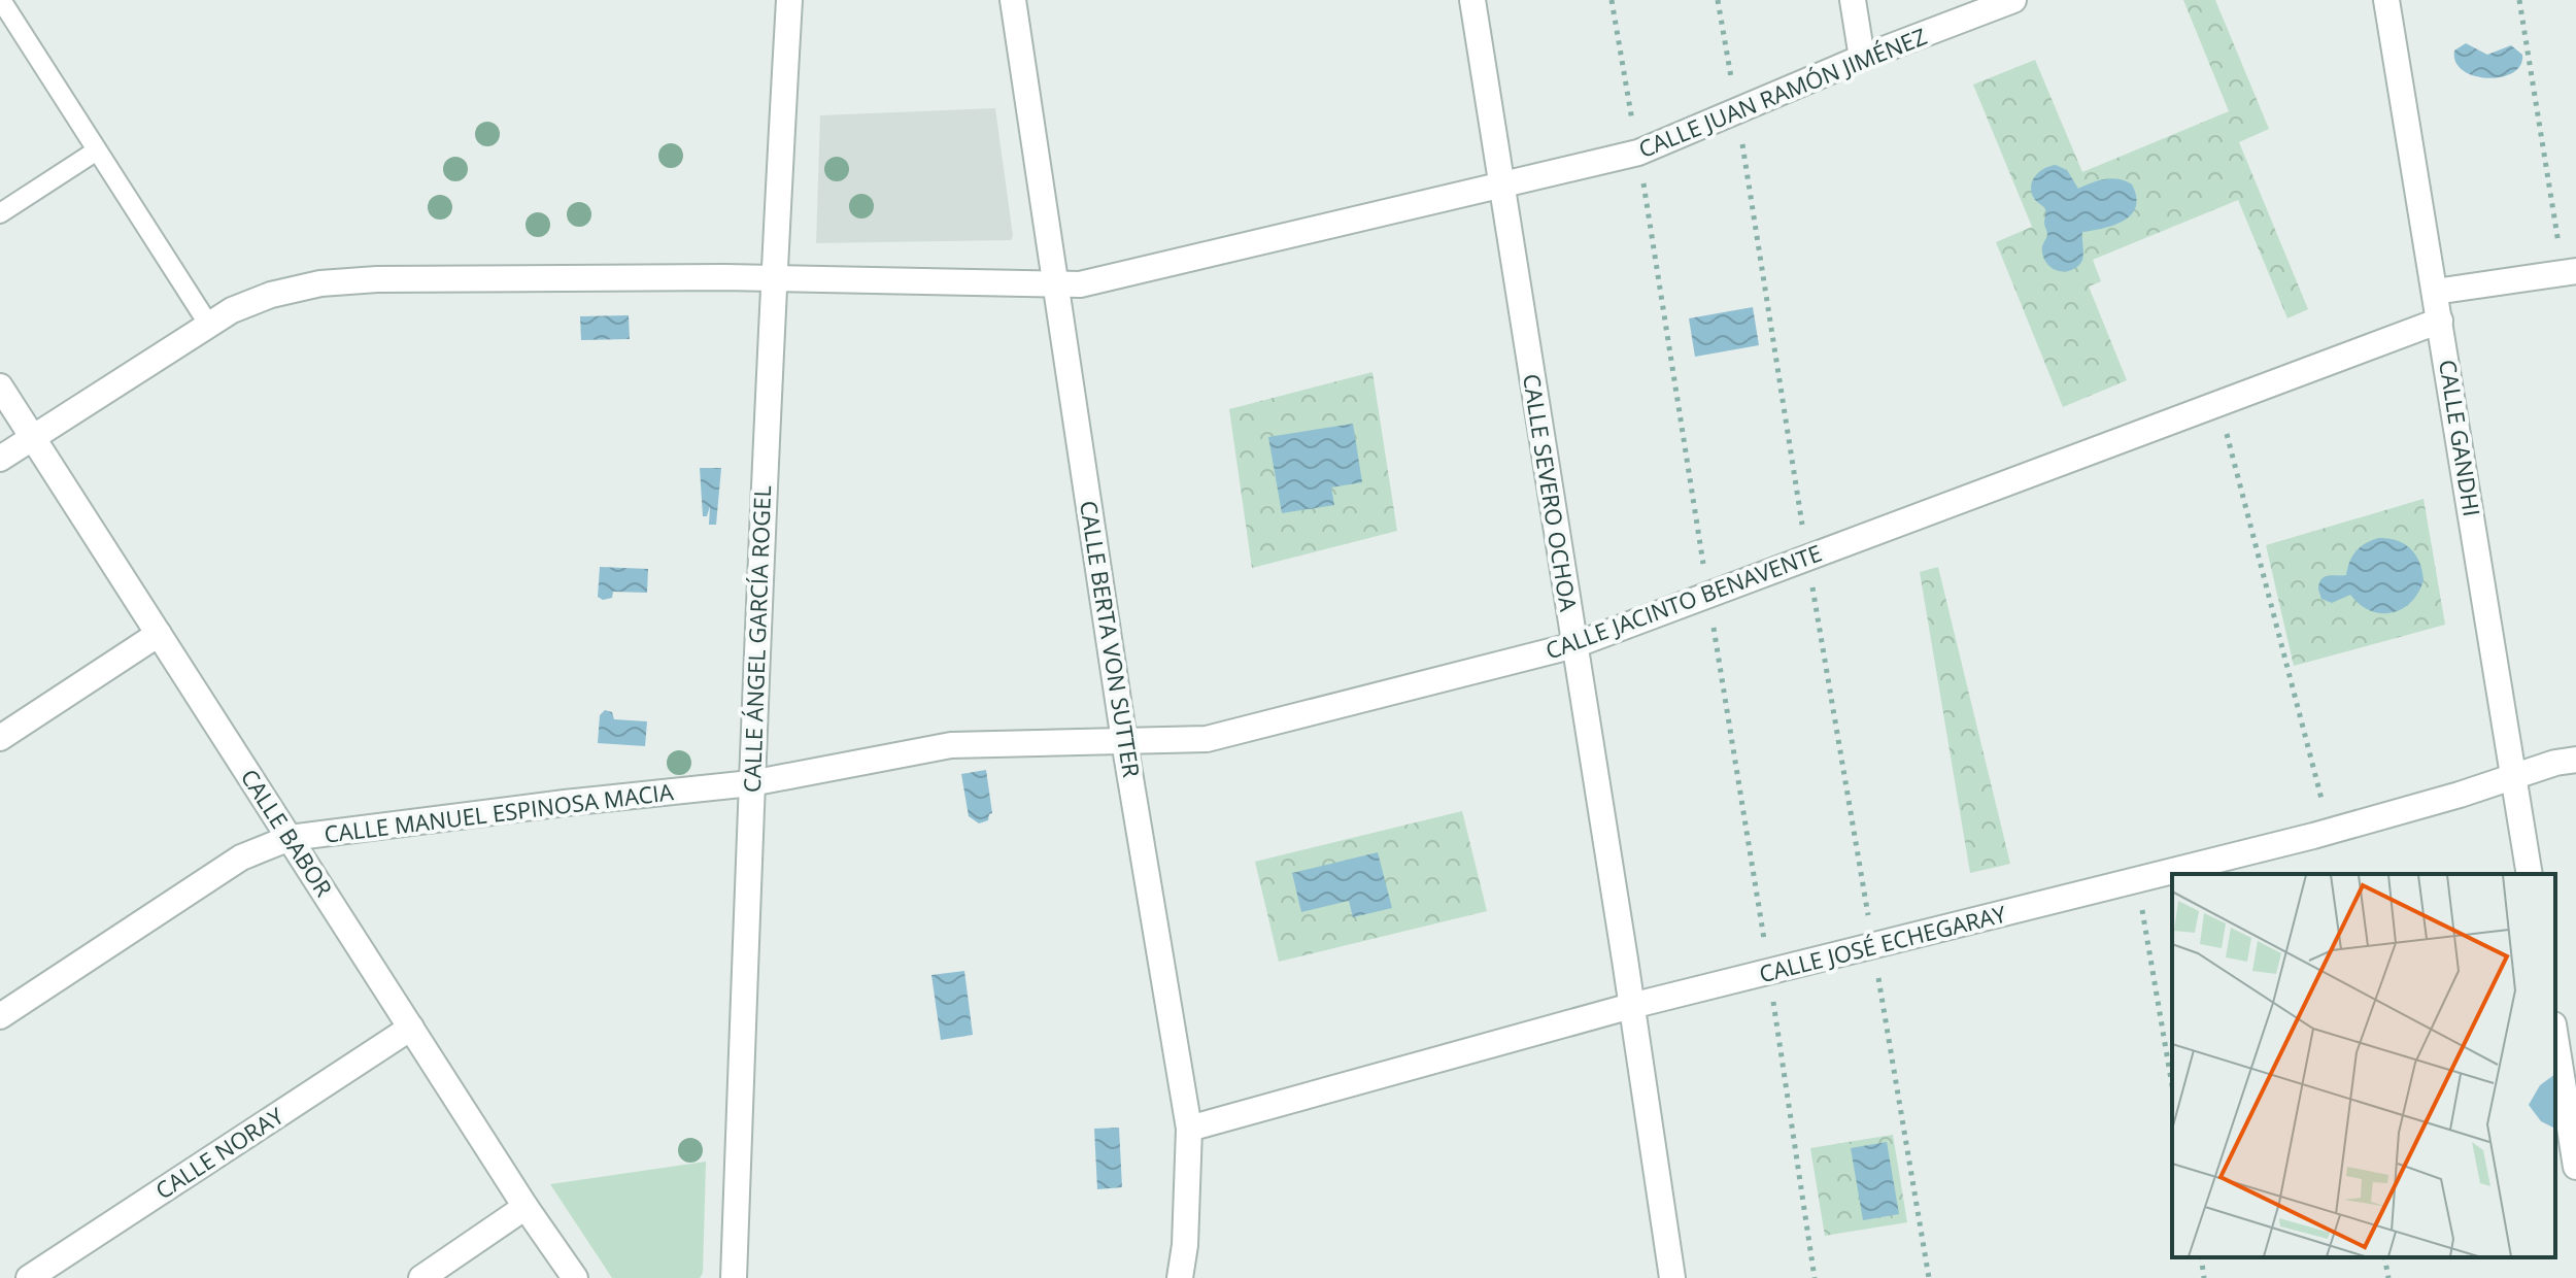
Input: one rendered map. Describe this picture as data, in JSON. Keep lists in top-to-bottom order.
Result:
{
  "streets": {
    "street": [
      "CALLE JUAN RAMÓN JIMÉNEZ",
      "CALLE GANDHI",
      "CALLE SEVERO OCHOA",
      "CALLE JACINTO BENAVENTE",
      "CALLE ÁNGEL GARCÍA ROGEL",
      "CALLE BERTA VON SUTTER",
      "CALLE MANUEL ESPINOSA MACIA",
      "CALLE BABOR",
      "CALLE JOSÉ ECHEGARAY",
      "CALLE NORAY"
    ]
  },
  "crossings": [
    ["CALLE JUAN RAMÓN JIMÉNEZ", "CALLE SEVERO OCHOA"],
    ["CALLE JUAN RAMÓN JIMÉNEZ", "CALLE ÁNGEL GARCÍA ROGEL"],
    ["CALLE JUAN RAMÓN JIMÉNEZ", "CALLE BERTA VON SUTTER"],
    ["CALLE JUAN RAMÓN JIMÉNEZ", "CALLE BABOR"],
    ["CALLE GANDHI", "CALLE JACINTO BENAVENTE"],
    ["CALLE GANDHI", "CALLE JOSÉ ECHEGARAY"],
    ["CALLE SEVERO OCHOA", "CALLE JACINTO BENAVENTE"],
    ["CALLE SEVERO OCHOA", "CALLE JOSÉ ECHEGARAY"],
    ["CALLE JACINTO BENAVENTE", "CALLE ÁNGEL GARCÍA ROGEL"],
    ["CALLE JACINTO BENAVENTE", "CALLE BERTA VON SUTTER"],
    ["CALLE JACINTO BENAVENTE", "CALLE MANUEL ESPINOSA MACIA"],
    ["CALLE ÁNGEL GARCÍA ROGEL", "CALLE MANUEL ESPINOSA MACIA"],
    ["CALLE BERTA VON SUTTER", "CALLE JOSÉ ECHEGARAY"],
    ["CALLE MANUEL ESPINOSA MACIA", "CALLE BABOR"],
    ["CALLE BABOR", "CALLE NORAY"]
  ]
}
